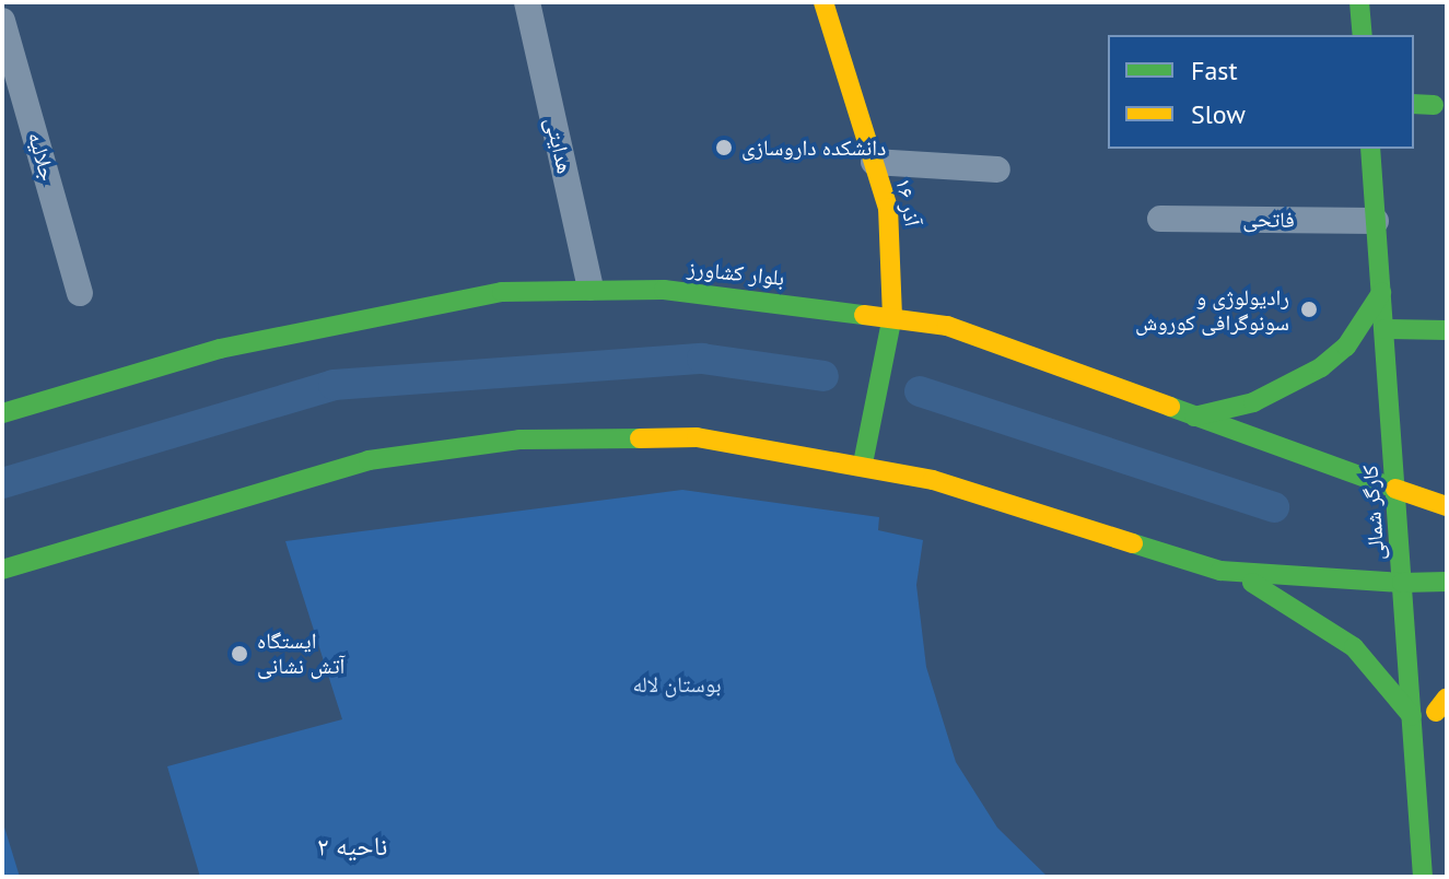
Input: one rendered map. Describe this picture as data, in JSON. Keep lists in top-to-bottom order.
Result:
{
  "streets": {
    "main road": ["۱۶ آذر", "بلوار کشاورز", "کارگر شمالی"],
    "street": ["هدایتی", "جلالیه", "فاتحی"]
  },
  "crossings": [
    ["هدایتی", "بلوار کشاورز"],
    ["۱۶ آذر", "بلوار کشاورز"],
    ["فاتحی", "کارگر شمالی"],
    ["بلوار کشاورز", "کارگر شمالی"]
  ],
  "districts": ["ناحیه ۲"],
  "parks": ["بوستان لاله"],
  "places": ["دانشکده داروسازی", "رادیولوژی و سونوگرافی کوروش", "ایستگاه آتش نشانی"],
  "legend": ["Fast", "Slow"]
}
